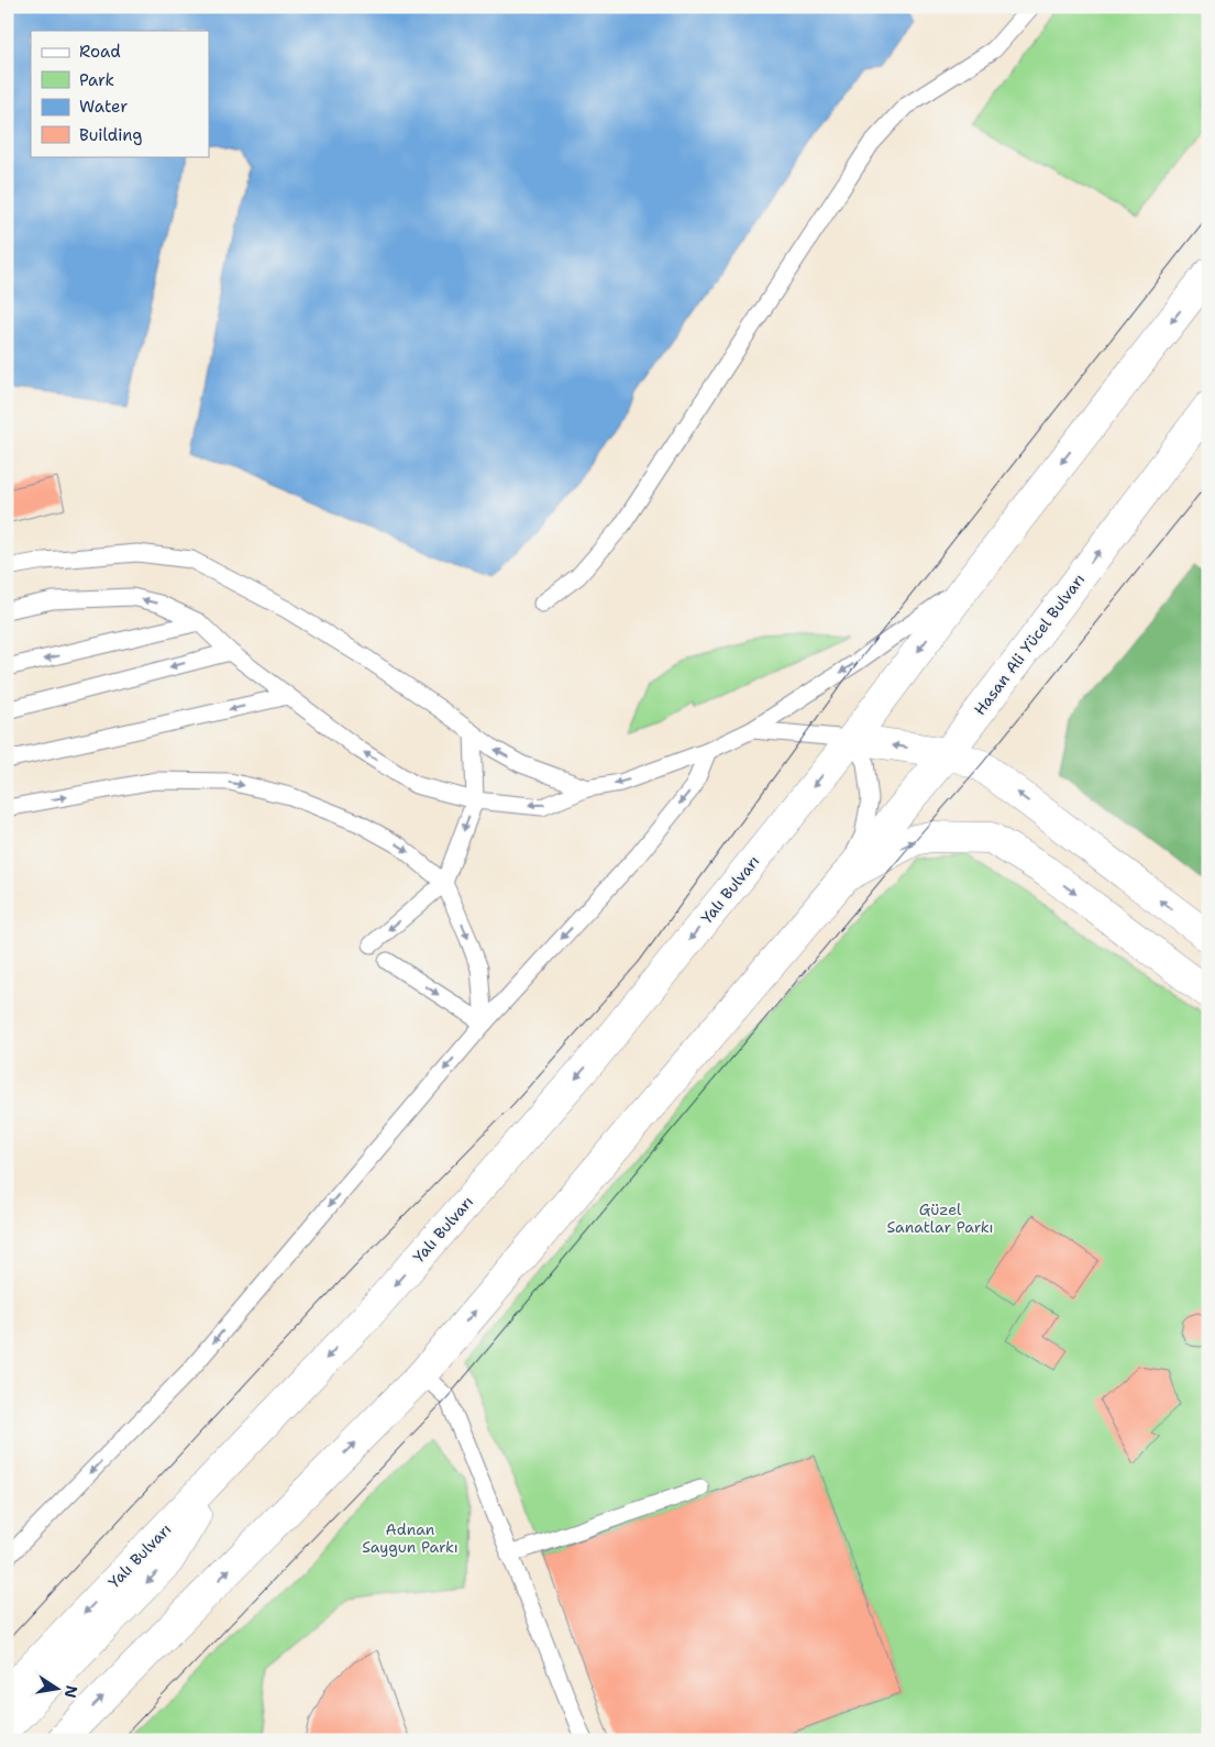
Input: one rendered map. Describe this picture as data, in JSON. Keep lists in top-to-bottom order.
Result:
{
  "streets": {
    "main road": ["Hasan Ali Yücel Bulvarı", "Yalı Bulvarı"]
  },
  "parks": ["Güzel Sanatlar Parkı", "Adnan Saygun Parkı"],
  "legend": [
    "Road",
    "Park",
    "Water",
    "Building"
  ],
  "north": "right"
}
